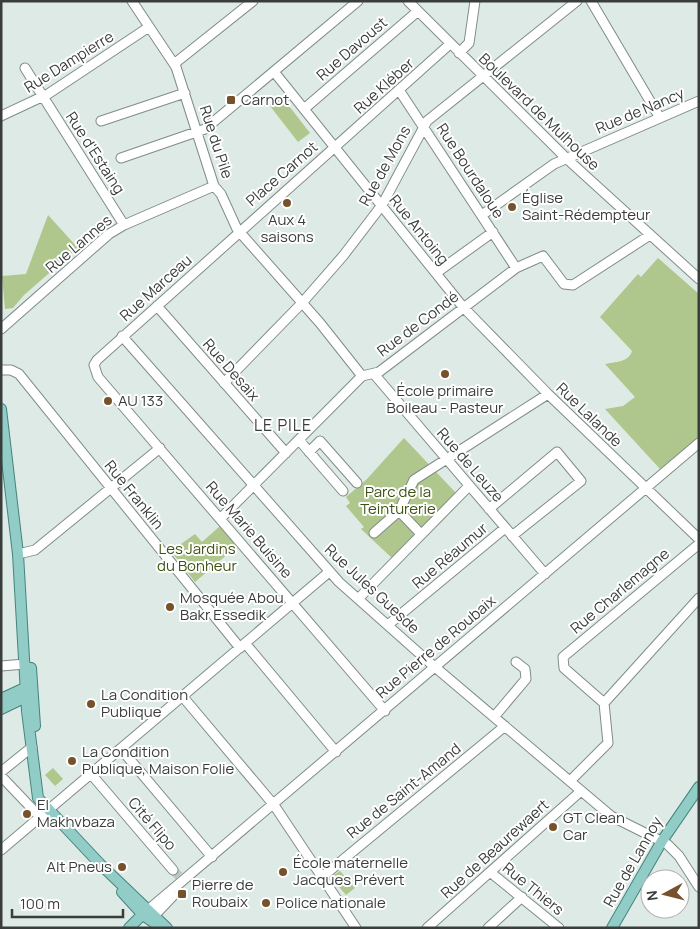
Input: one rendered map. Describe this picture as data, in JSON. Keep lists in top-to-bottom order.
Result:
{
  "streets": {
    "main road": ["Rue Pierre de Roubaix", "Rue de Lannoy"],
    "street": [
      "Rue Davoust",
      "Rue Dampierre",
      "Rue Kléber",
      "Rue de Nancy",
      "Boulevard de Mulhouse",
      "Rue du Pile",
      "Rue d'Estaing",
      "Rue de Mons",
      "Rue Bourdaloue",
      "Place Carnot",
      "Rue Antoing",
      "Rue Lannes",
      "Rue Marceau",
      "Rue de Condé",
      "Rue Desaix",
      "Rue Lalande",
      "Rue de Leuze",
      "Rue Franklin",
      "Rue Marie Buisine",
      "Rue Réaumur",
      "Rue Jules Guesde",
      "Rue Charlemagne",
      "Rue de Saint-Amand",
      "Cité Flipo",
      "Rue de Beaurewaert",
      "Rue Thiers"
    ]
  },
  "crossings": [
    ["Rue Davoust", "Boulevard de Mulhouse"],
    ["Rue Davoust", "Place Carnot"],
    ["Rue Dampierre", "Rue du Pile"],
    ["Rue Dampierre", "Rue d'Estaing"],
    ["Rue Kléber", "Boulevard de Mulhouse"],
    ["Rue Kléber", "Rue Bourdaloue"],
    ["Rue Kléber", "Place Carnot"],
    ["Rue Kléber", "Rue Antoing"],
    ["Rue de Nancy", "Boulevard de Mulhouse"],
    ["Rue de Nancy", "Rue Bourdaloue"],
    ["Boulevard de Mulhouse", "Rue de Mons"],
    ["Boulevard de Mulhouse", "Rue de Condé"],
    ["Rue du Pile", "Rue de Mons"],
    ["Rue du Pile", "Place Carnot"],
    ["Rue du Pile", "Rue Lannes"],
    ["Rue du Pile", "Rue Marceau"],
    ["Rue du Pile", "Rue de Condé"],
    ["Rue d'Estaing", "Rue Lannes"],
    ["Rue de Mons", "Rue Bourdaloue"],
    ["Rue de Mons", "Rue Antoing"],
    ["Rue de Mons", "Rue Desaix"],
    ["Rue Bourdaloue", "Rue de Condé"],
    ["Place Carnot", "Rue Antoing"],
    ["Place Carnot", "Rue Marceau"],
    ["Rue Antoing", "Rue de Condé"],
    ["Rue Antoing", "Rue Lalande"],
    ["Rue Marceau", "Rue Desaix"],
    ["Rue Marceau", "Rue Marie Buisine"],
    ["Rue Marceau", "Rue Jules Guesde"],
    ["Rue de Condé", "Rue Lalande"],
    ["Rue de Condé", "Rue de Leuze"],
    ["Rue Lalande", "Rue Pierre de Roubaix"],
    ["Rue de Leuze", "Rue Réaumur"],
    ["Rue de Leuze", "Rue Pierre de Roubaix"],
    ["Rue Franklin", "Rue Pierre de Roubaix"],
    ["Rue Marie Buisine", "Rue Pierre de Roubaix"],
    ["Rue Réaumur", "Rue Jules Guesde"],
    ["Rue Jules Guesde", "Rue Pierre de Roubaix"],
    ["Rue Jules Guesde", "Rue de Saint-Amand"],
    ["Rue Jules Guesde", "Rue de Beaurewaert"],
    ["Rue Jules Guesde", "Rue de Lannoy"],
    ["Rue Pierre de Roubaix", "Cité Flipo"],
    ["Rue de Beaurewaert", "Rue Thiers"]
  ],
  "districts": ["LE PILE"],
  "parks": ["Parc de la Teinturerie", "Les Jardins du Bonheur"],
  "places": {
    "transit": ["Carnot", "Pierre de Roubaix"],
    "other": [
      "Aux 4 saisons",
      "Église Saint-Rédempteur",
      "École primaire Boileau - Pasteur",
      "AU 133",
      "Mosquée Abou Bakr Essedik",
      "La Condition Publique",
      "La Condition Publique, Maison Folie",
      "El Makhvbaza",
      "GT Clean Car",
      "Alt Pneus",
      "École maternelle Jacques Prévert",
      "Police nationale"
    ]
  },
  "scale_bar": "100 m",
  "north": "left"
}
